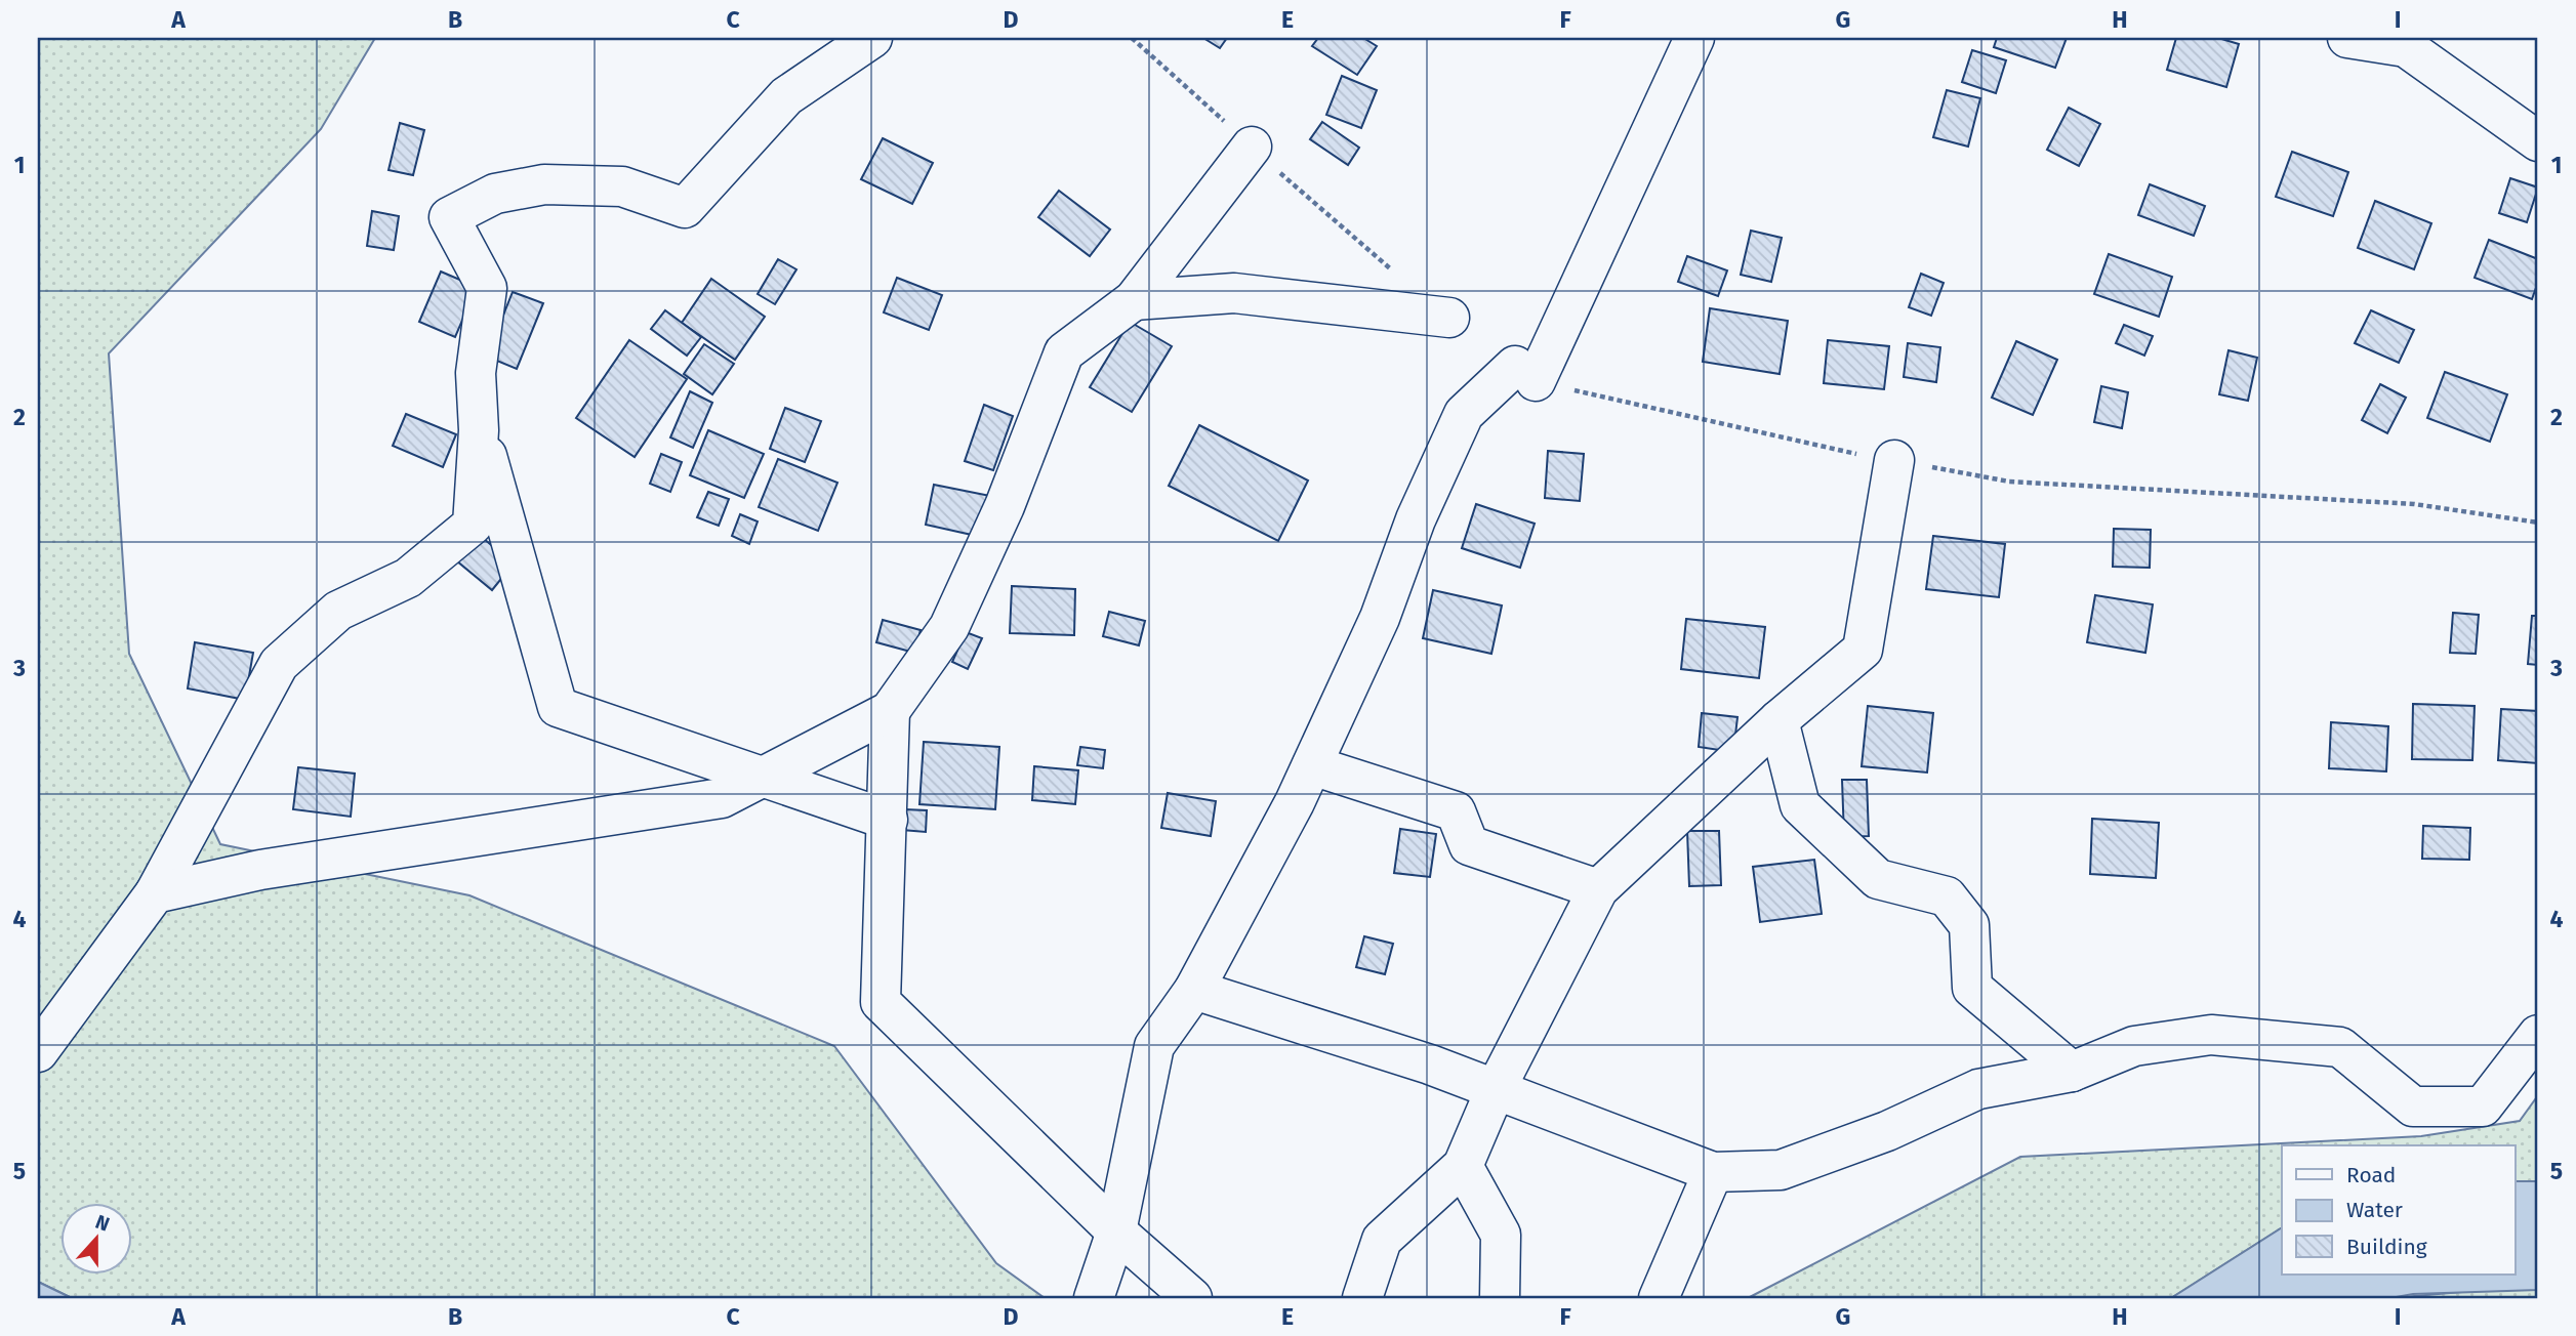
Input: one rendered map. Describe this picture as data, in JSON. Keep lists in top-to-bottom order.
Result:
{
  "legend": ["Road", "Water", "Building"],
  "north": "top",
  "grid": {
    "columns": [
      "A",
      "B",
      "C",
      "D",
      "E",
      "F",
      "G",
      "H",
      "I"
    ],
    "rows": [
      "1",
      "2",
      "3",
      "4",
      "5"
    ]
  }
}
